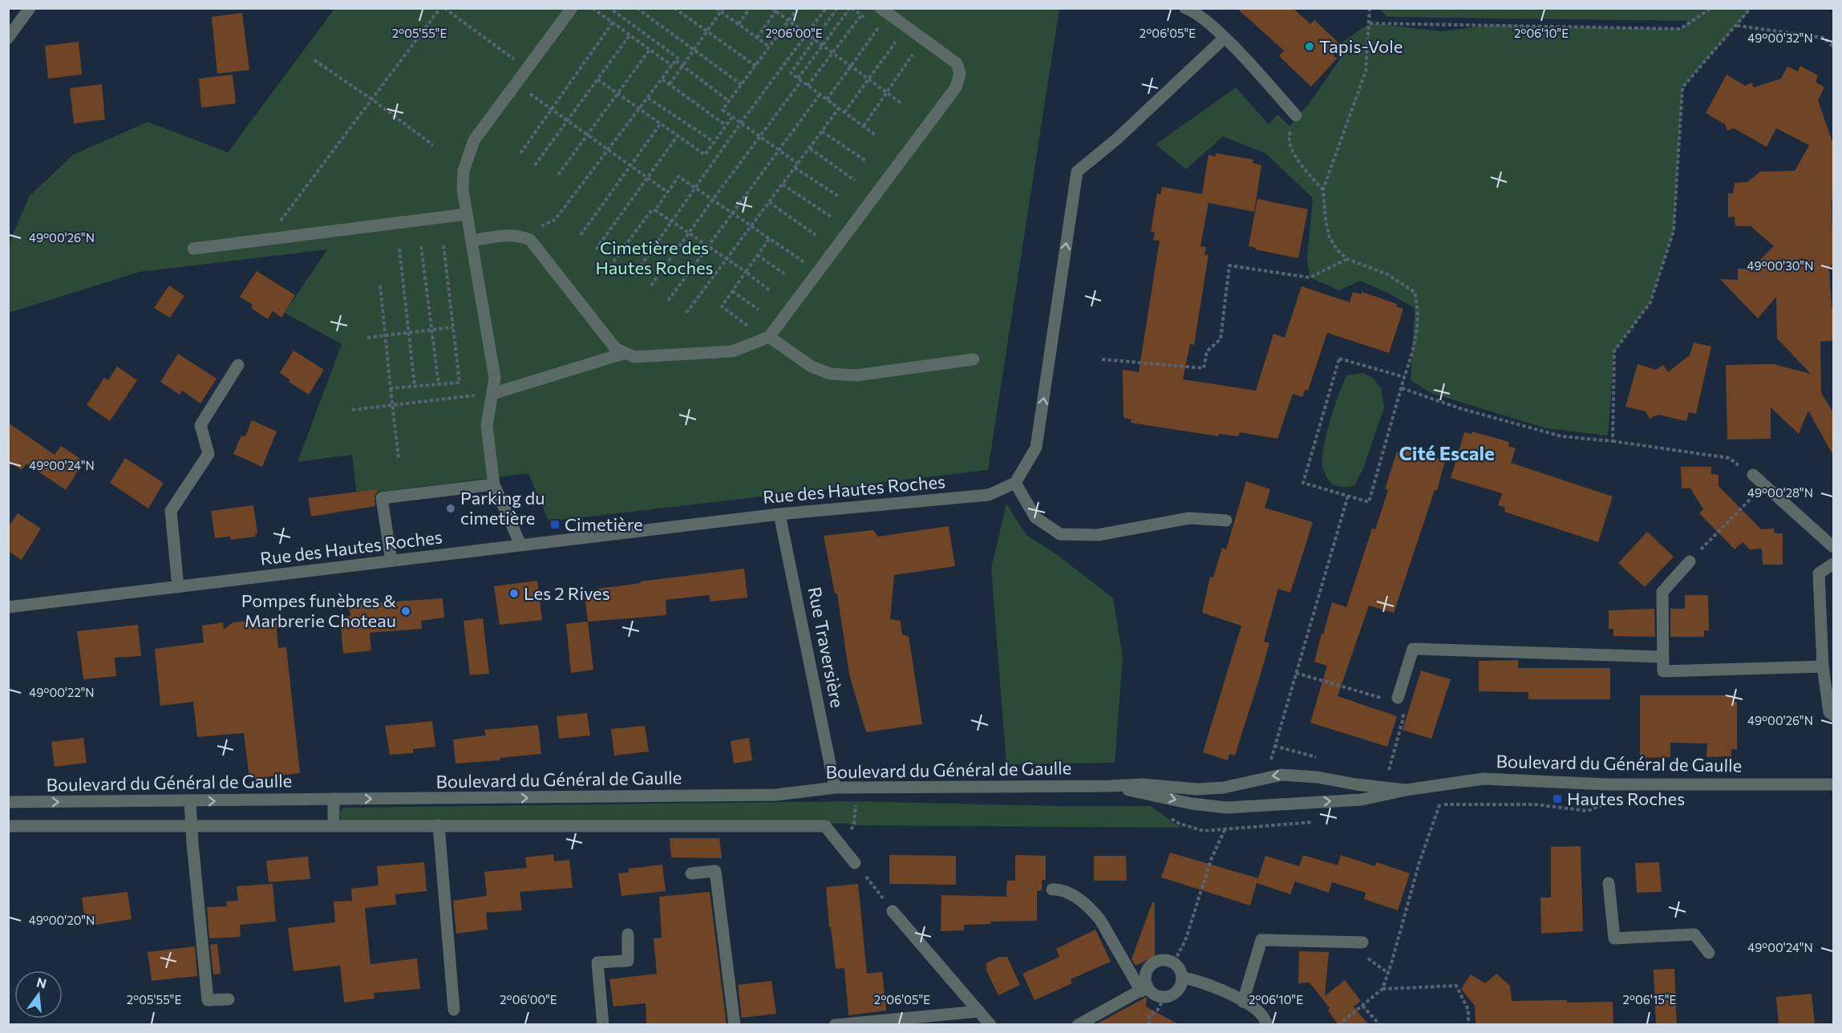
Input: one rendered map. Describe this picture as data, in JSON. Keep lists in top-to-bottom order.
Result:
{
  "streets": {
    "street": ["Rue des Hautes Roches", "Rue Traversière", "Boulevard du Général de Gaulle"]
  },
  "crossings": [
    ["Rue des Hautes Roches", "Rue Traversière"],
    ["Rue Traversière", "Boulevard du Général de Gaulle"]
  ],
  "districts": ["Cité Escale"],
  "parks": ["Cimetière des Hautes Roches"],
  "places": {
    "other": [
      "Tapis-Vole",
      "Parking du cimetière",
      "Les 2 Rives",
      "Pompes funèbres & Marbrerie Choteau"
    ],
    "transit": ["Cimetière", "Hautes Roches"]
  },
  "north": "top",
  "coordinates": [
    "2°05'55\"E",
    "2°06'00\"E",
    "2°06'05\"E",
    "2°06'10\"E",
    "49°00'32\"N",
    "49°00'26\"N",
    "49°00'30\"N",
    "49°00'24\"N",
    "49°00'28\"N",
    "49°00'22\"N",
    "49°00'20\"N",
    "2°06'15\"E"
  ]
}
